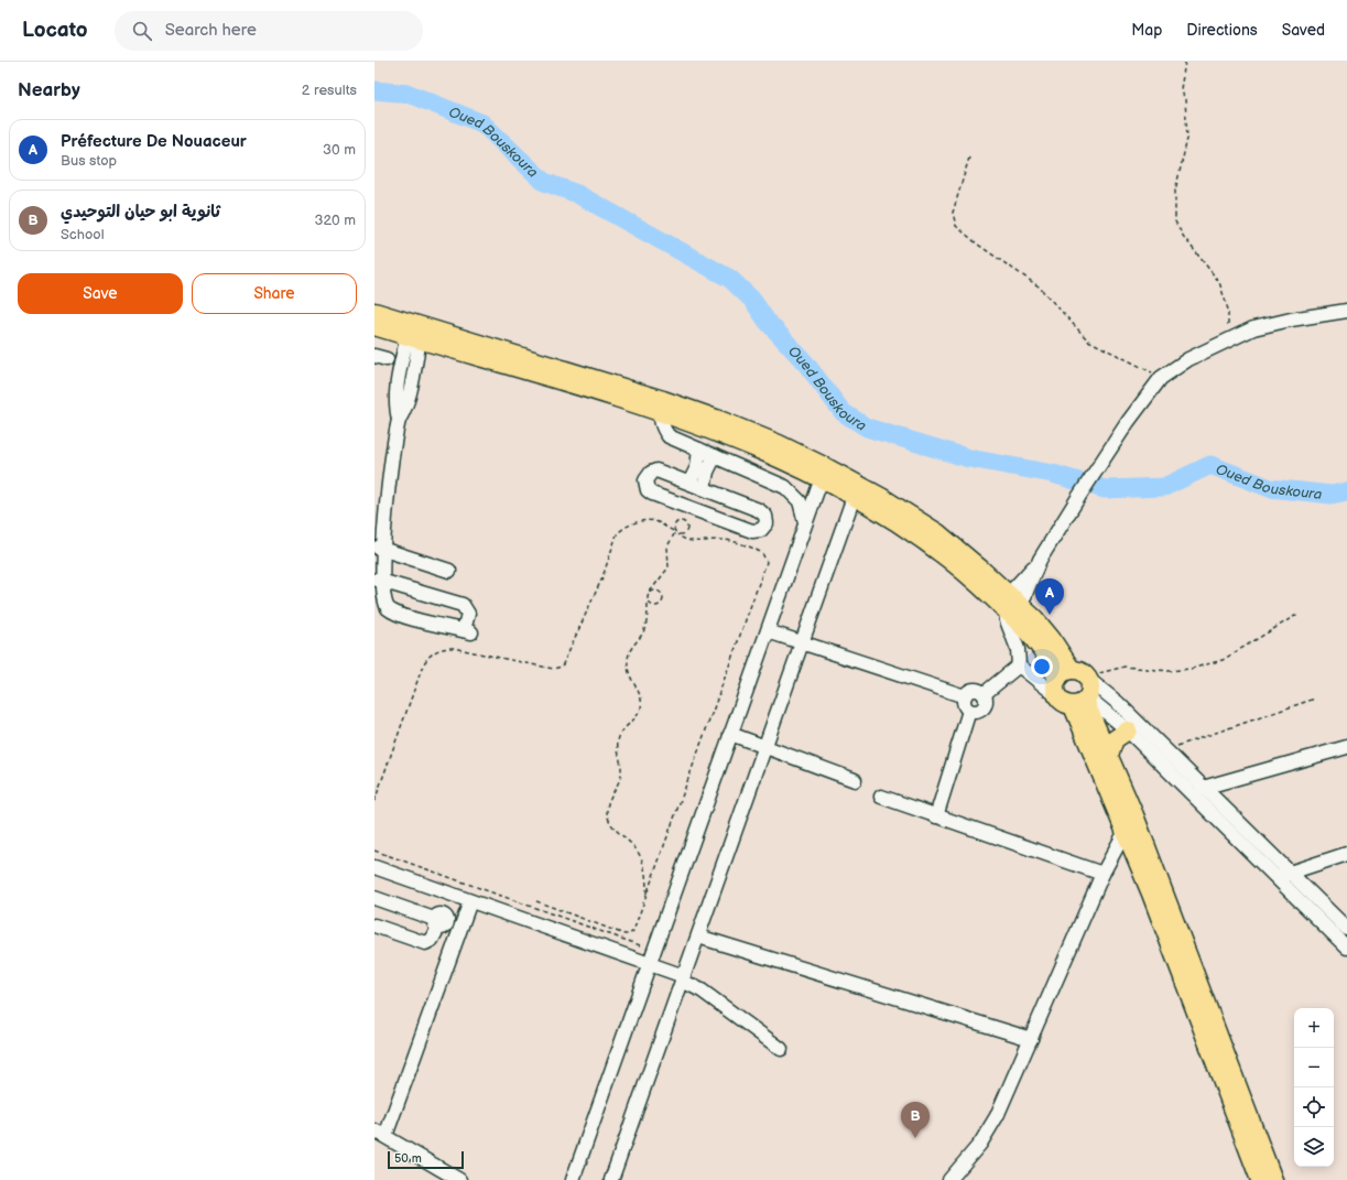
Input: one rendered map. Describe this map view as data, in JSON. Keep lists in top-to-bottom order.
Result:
{
  "water": ["Oued Bouskoura"],
  "scale_bar": "50 m",
  "page": {
    "header": "Locato",
    "search": "Search here",
    "nav": ["Map", "Directions", "Saved"],
    "heading": ["Nearby", "2 results"],
    "list": [
      {
        "mark": "A",
        "name": "Préfecture De Nouaceur",
        "note": "Bus stop",
        "value": "30 m"
      },
      {
        "mark": "B",
        "name": "ثانوية ابو حيان التوحيدي",
        "note": "School",
        "value": "320 m"
      }
    ],
    "buttons": ["Save", "Share"],
    "pins": ["A", "B"],
    "map_buttons": ["+", "−"],
    "scale": "50 m"
  }
}
